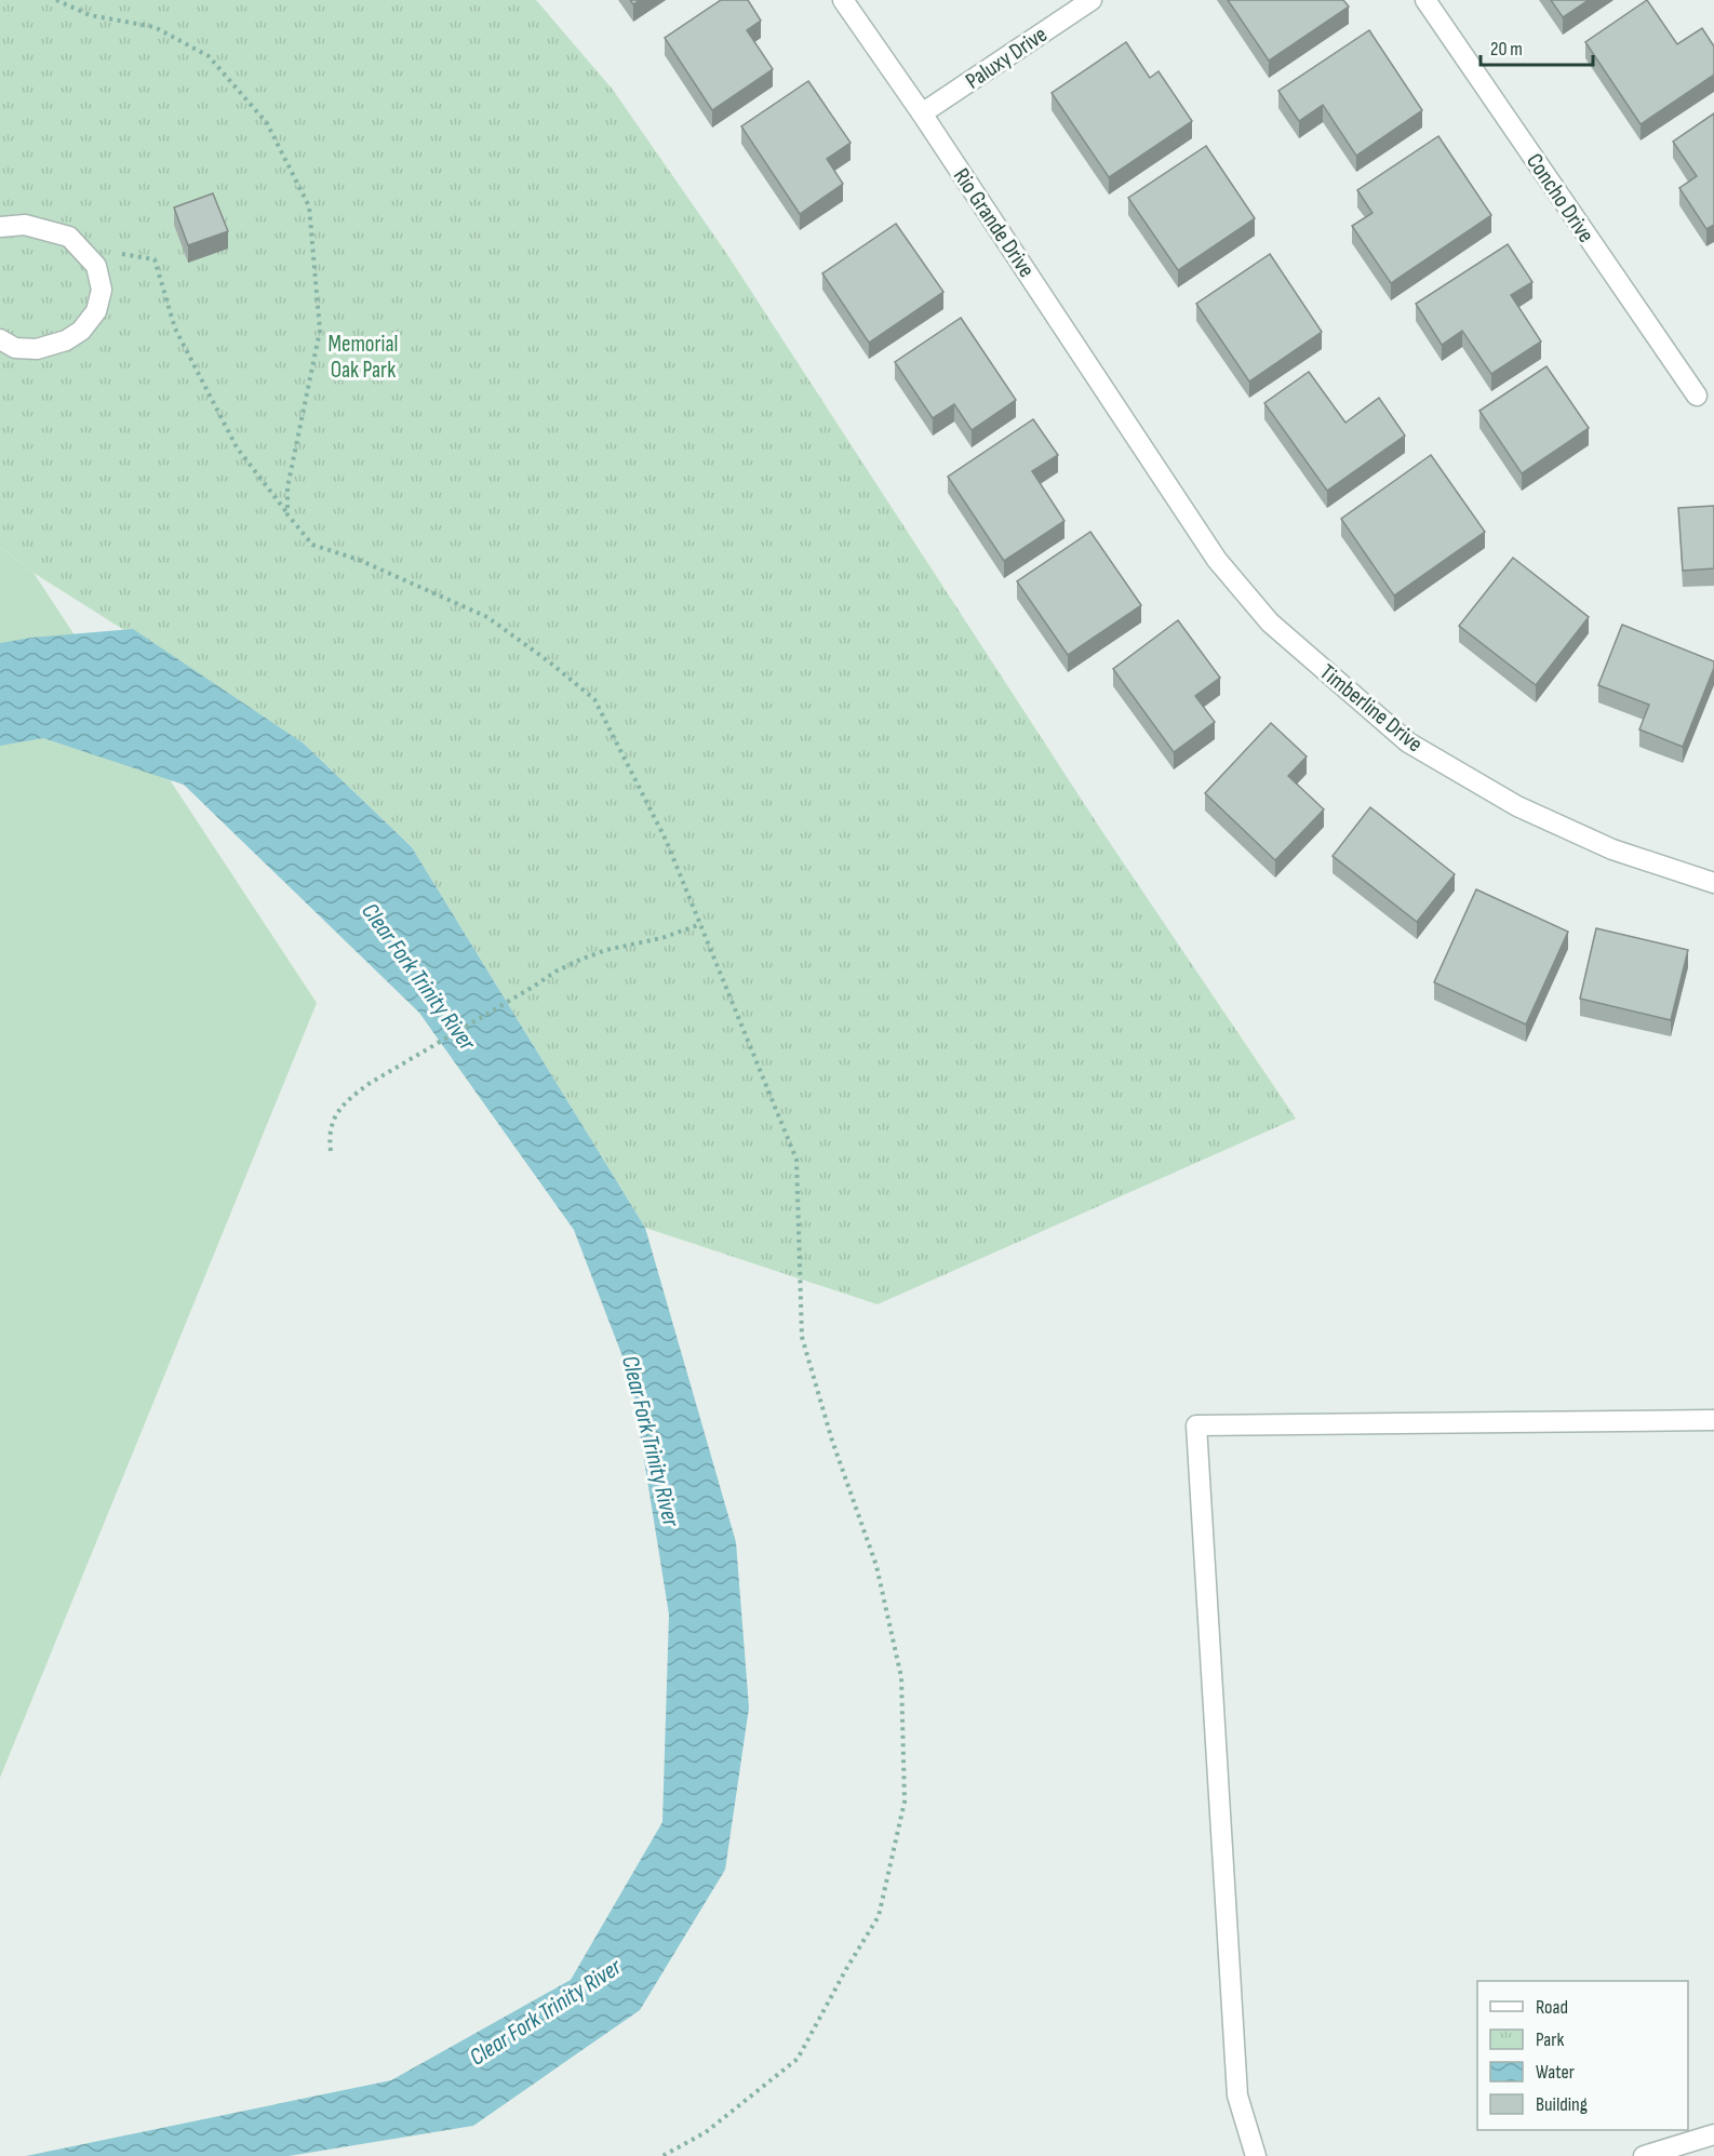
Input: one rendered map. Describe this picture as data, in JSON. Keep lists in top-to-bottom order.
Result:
{
  "streets": {
    "street": [
      "Paluxy Drive",
      "Concho Drive",
      "Rio Grande Drive",
      "Timberline Drive"
    ]
  },
  "crossings": [
    ["Paluxy Drive", "Rio Grande Drive"],
    ["Rio Grande Drive", "Timberline Drive"]
  ],
  "water": ["Clear Fork Trinity River"],
  "parks": ["Memorial Oak Park"],
  "legend": [
    "Road",
    "Park",
    "Water",
    "Building"
  ],
  "scale_bar": "20 m"
}
